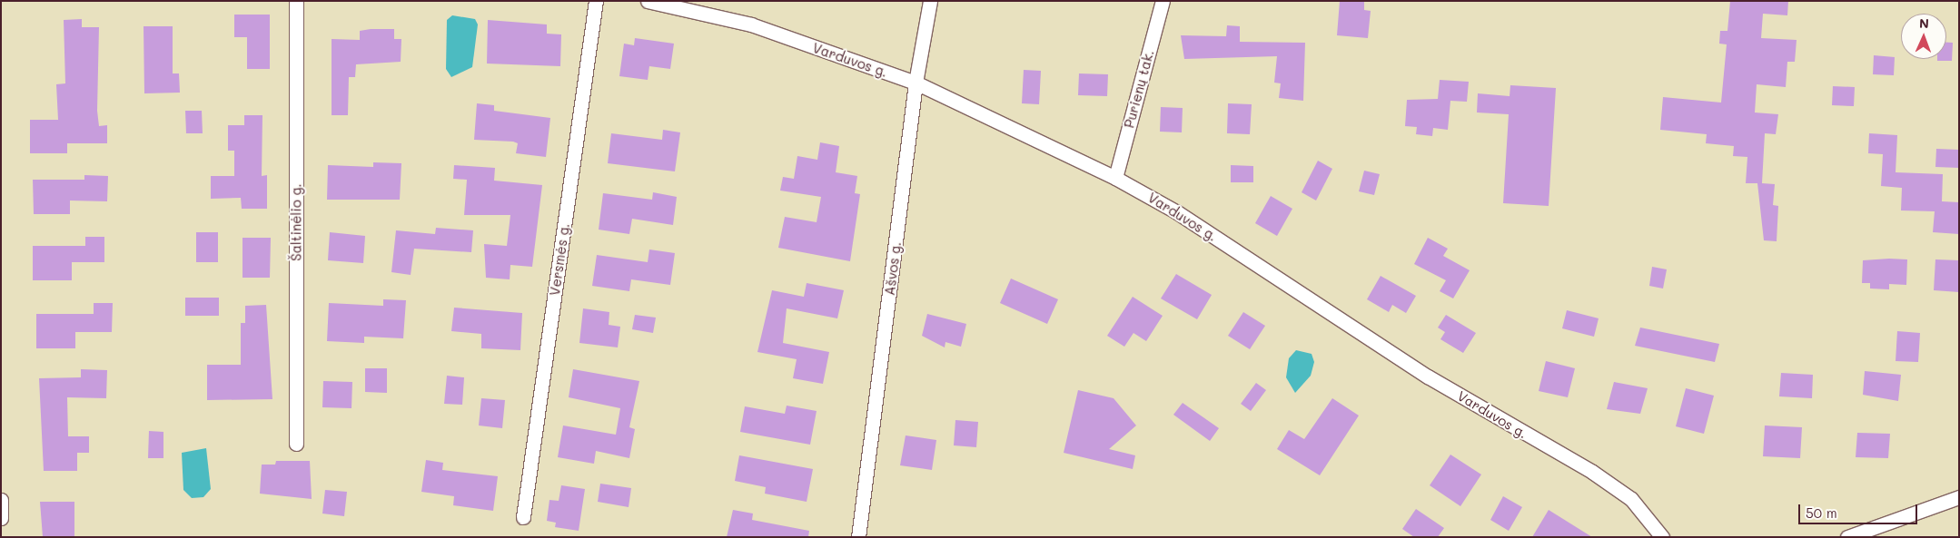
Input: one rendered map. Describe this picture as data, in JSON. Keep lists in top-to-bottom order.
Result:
{
  "streets": {
    "street": [
      "Varduvos g.",
      "Purienų tak.",
      "Šaltinėlio g.",
      "Versmės g.",
      "Ašvos g."
    ]
  },
  "crossings": [
    ["Varduvos g.", "Purienų tak."],
    ["Varduvos g.", "Ašvos g."]
  ],
  "scale_bar": "50 m",
  "north": "top"
}
